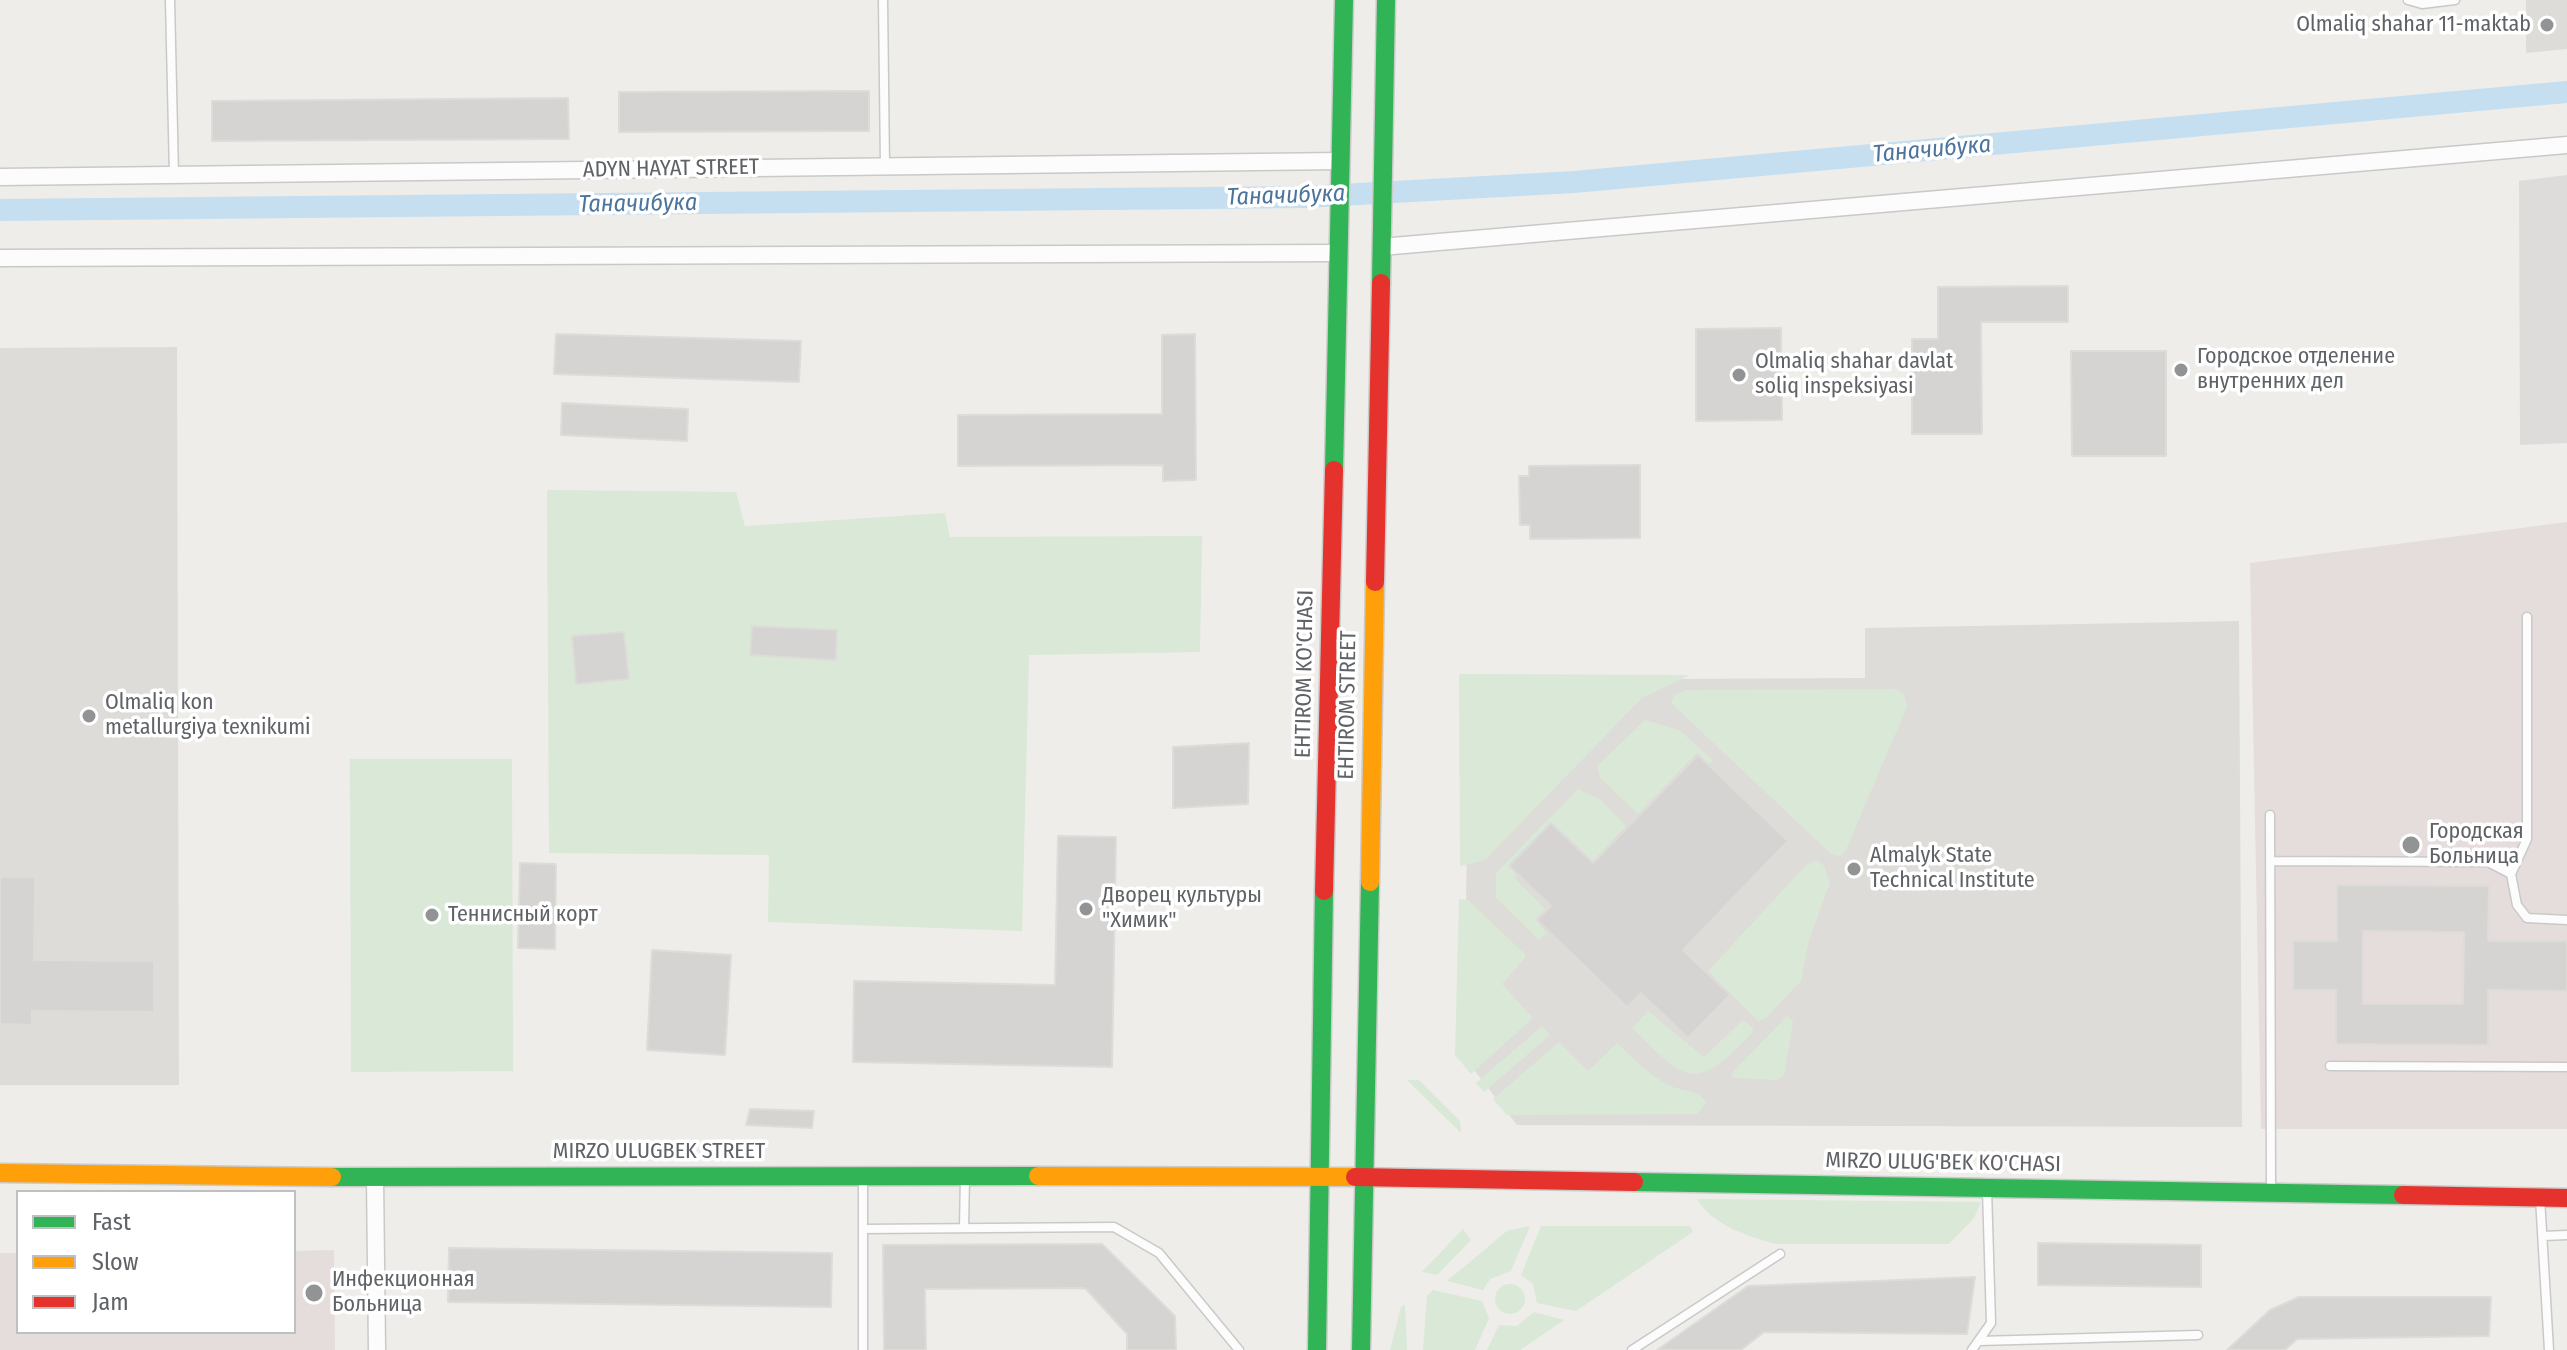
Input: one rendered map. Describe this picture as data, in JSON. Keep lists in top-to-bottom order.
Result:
{
  "streets": {
    "main road": [
      "EHTIROM KO'CHASI",
      "EHTIROM STREET",
      "MIRZO ULUGBEK STREET",
      "MIRZO ULUG'BEK KO'CHASI"
    ],
    "street": ["ADYN HAYAT STREET"]
  },
  "crossings": [
    ["ADYN HAYAT STREET", "EHTIROM KO'CHASI"],
    ["EHTIROM KO'CHASI", "MIRZO ULUGBEK STREET"],
    ["EHTIROM KO'CHASI", "MIRZO ULUG'BEK KO'CHASI"],
    ["EHTIROM STREET", "MIRZO ULUG'BEK KO'CHASI"],
    ["MIRZO ULUGBEK STREET", "MIRZO ULUG'BEK KO'CHASI"]
  ],
  "water": ["Таначибука"],
  "places": [
    "Olmaliq shahar 11-maktab",
    "Городское отделение внутренних дел",
    "Olmaliq shahar davlat soliq inspeksiyasi",
    "Olmaliq kon metallurgiya texnikumi",
    "Городская Больница",
    "Almalyk State Technical Institute",
    "Дворец культуры \"Химик\"",
    "Теннисный корт",
    "Инфекционная Больница"
  ],
  "legend": ["Fast", "Slow", "Jam"]
}
